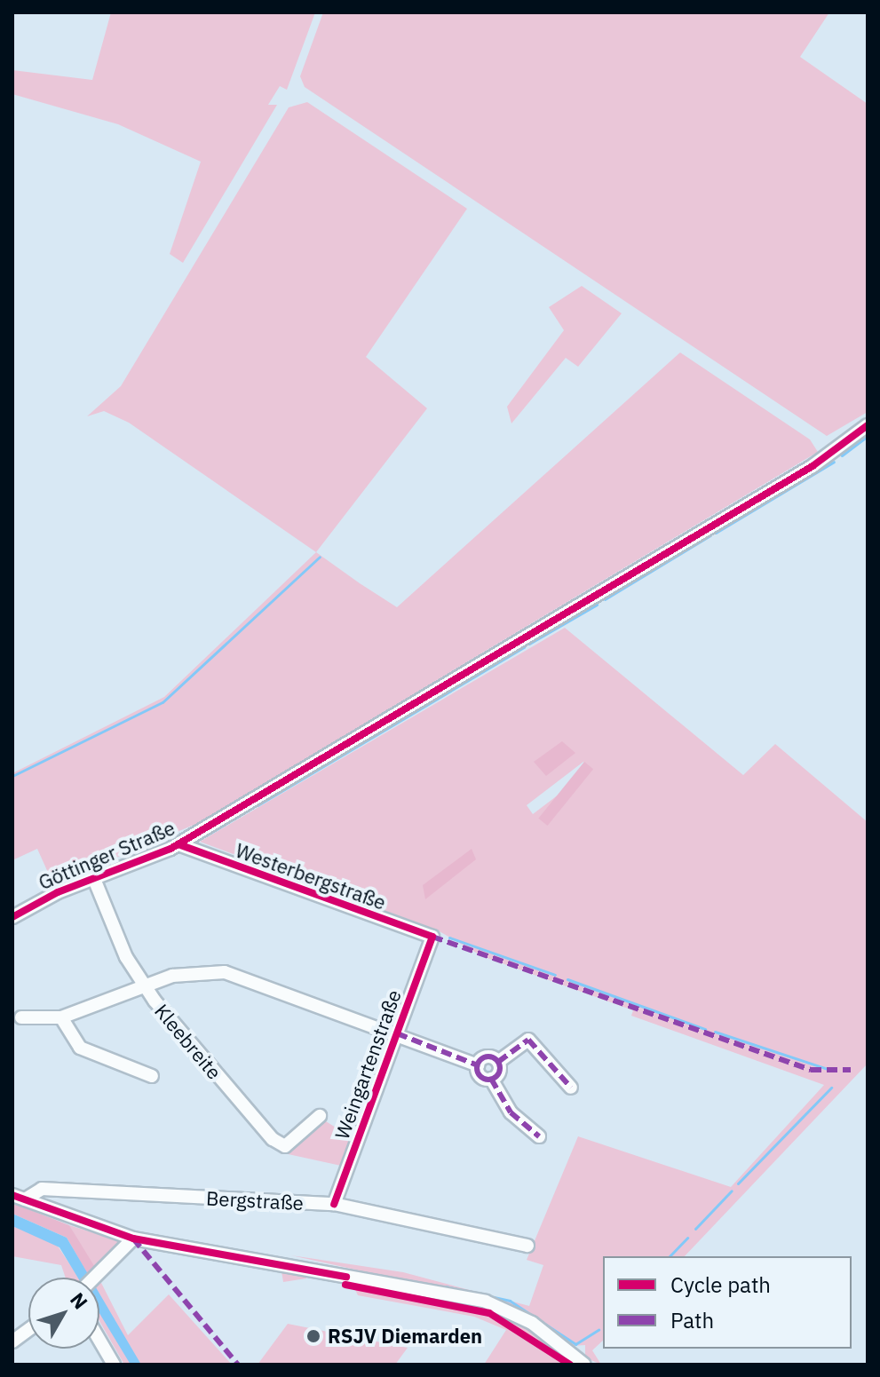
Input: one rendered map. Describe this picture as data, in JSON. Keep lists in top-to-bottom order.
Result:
{
  "streets": {
    "street": [
      "Göttinger Straße",
      "Westerbergstraße",
      "Kleebreite",
      "Weingartenstraße",
      "Bergstraße"
    ]
  },
  "crossings": [
    ["Göttinger Straße", "Westerbergstraße"],
    ["Göttinger Straße", "Kleebreite"],
    ["Westerbergstraße", "Weingartenstraße"],
    ["Weingartenstraße", "Bergstraße"]
  ],
  "places": ["RSJV Diemarden"],
  "legend": ["Cycle path", "Path"],
  "north": "top right"
}
